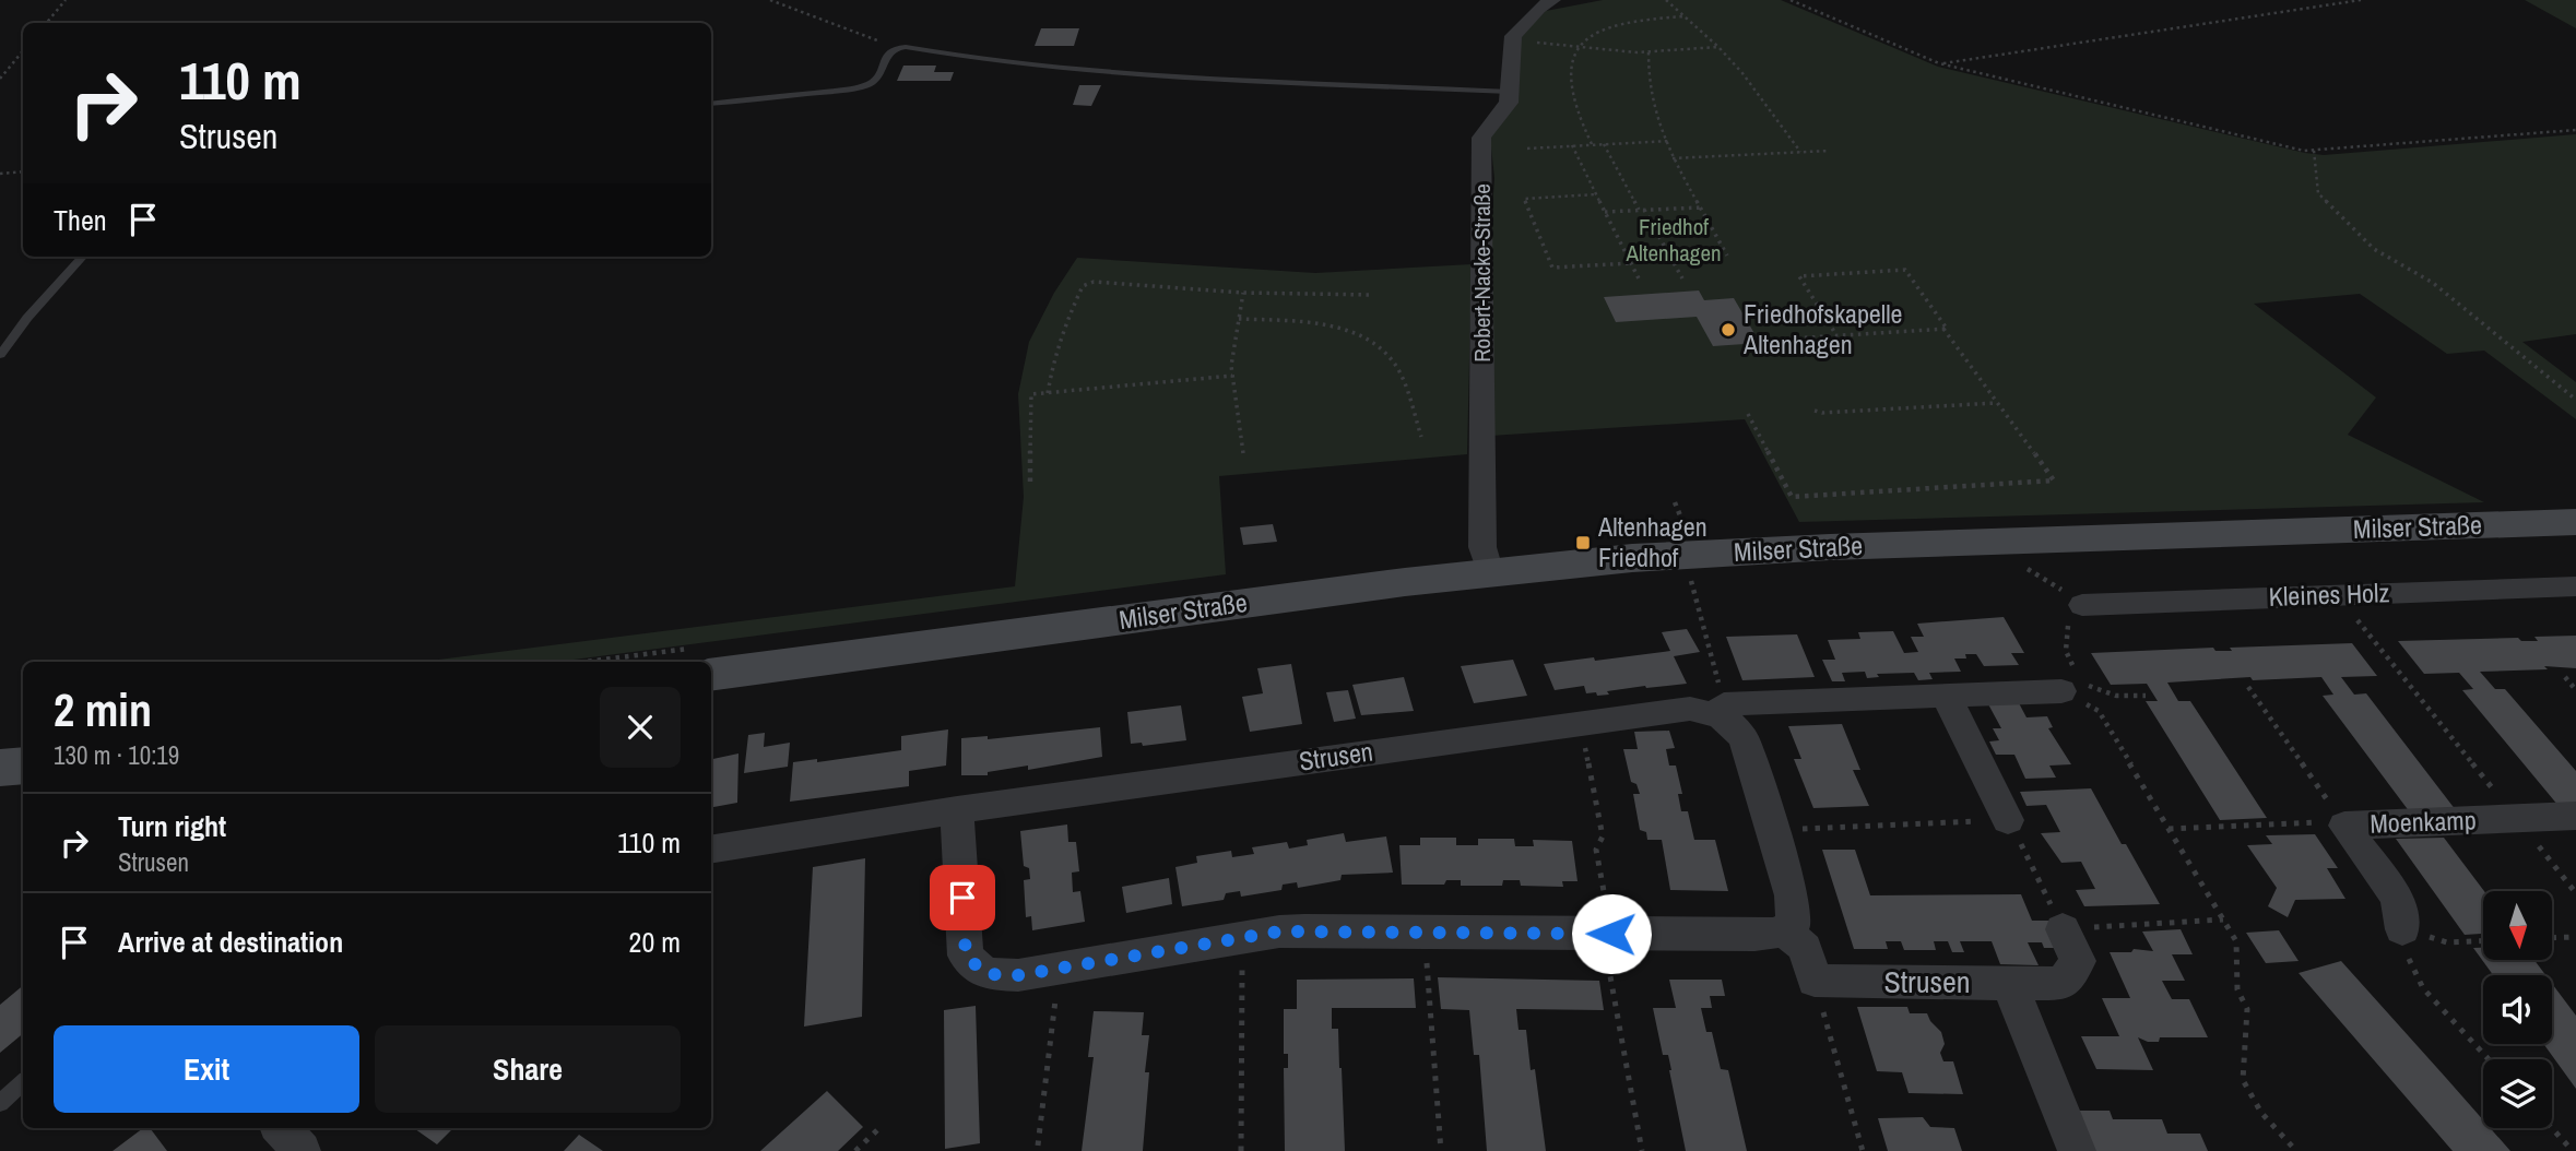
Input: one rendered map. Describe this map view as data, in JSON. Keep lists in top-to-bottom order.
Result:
{
  "streets": {
    "main road": ["Milser Straße"],
    "street": [
      "Robert-Nacke-Straße",
      "Kleines Holz",
      "Strusen",
      "Moenkamp"
    ]
  },
  "crossings": [
    ["Robert-Nacke-Straße", "Milser Straße"]
  ],
  "parks": ["Friedhof Altenhagen"],
  "places": {
    "other": ["Friedhofskapelle Altenhagen"],
    "transit": ["Altenhagen Friedhof"]
  },
  "north": "bottom",
  "page": {
    "turn": ["110 m", "Strusen"],
    "then": "Then",
    "heading": ["2 min", "130 m · 10:19"],
    "list": [
      {
        "name": "Turn right",
        "note": "Strusen",
        "value": "110 m"
      },
      {
        "name": "Arrive at destination",
        "value": "20 m"
      }
    ],
    "buttons": ["Exit", "Share"]
  }
}
